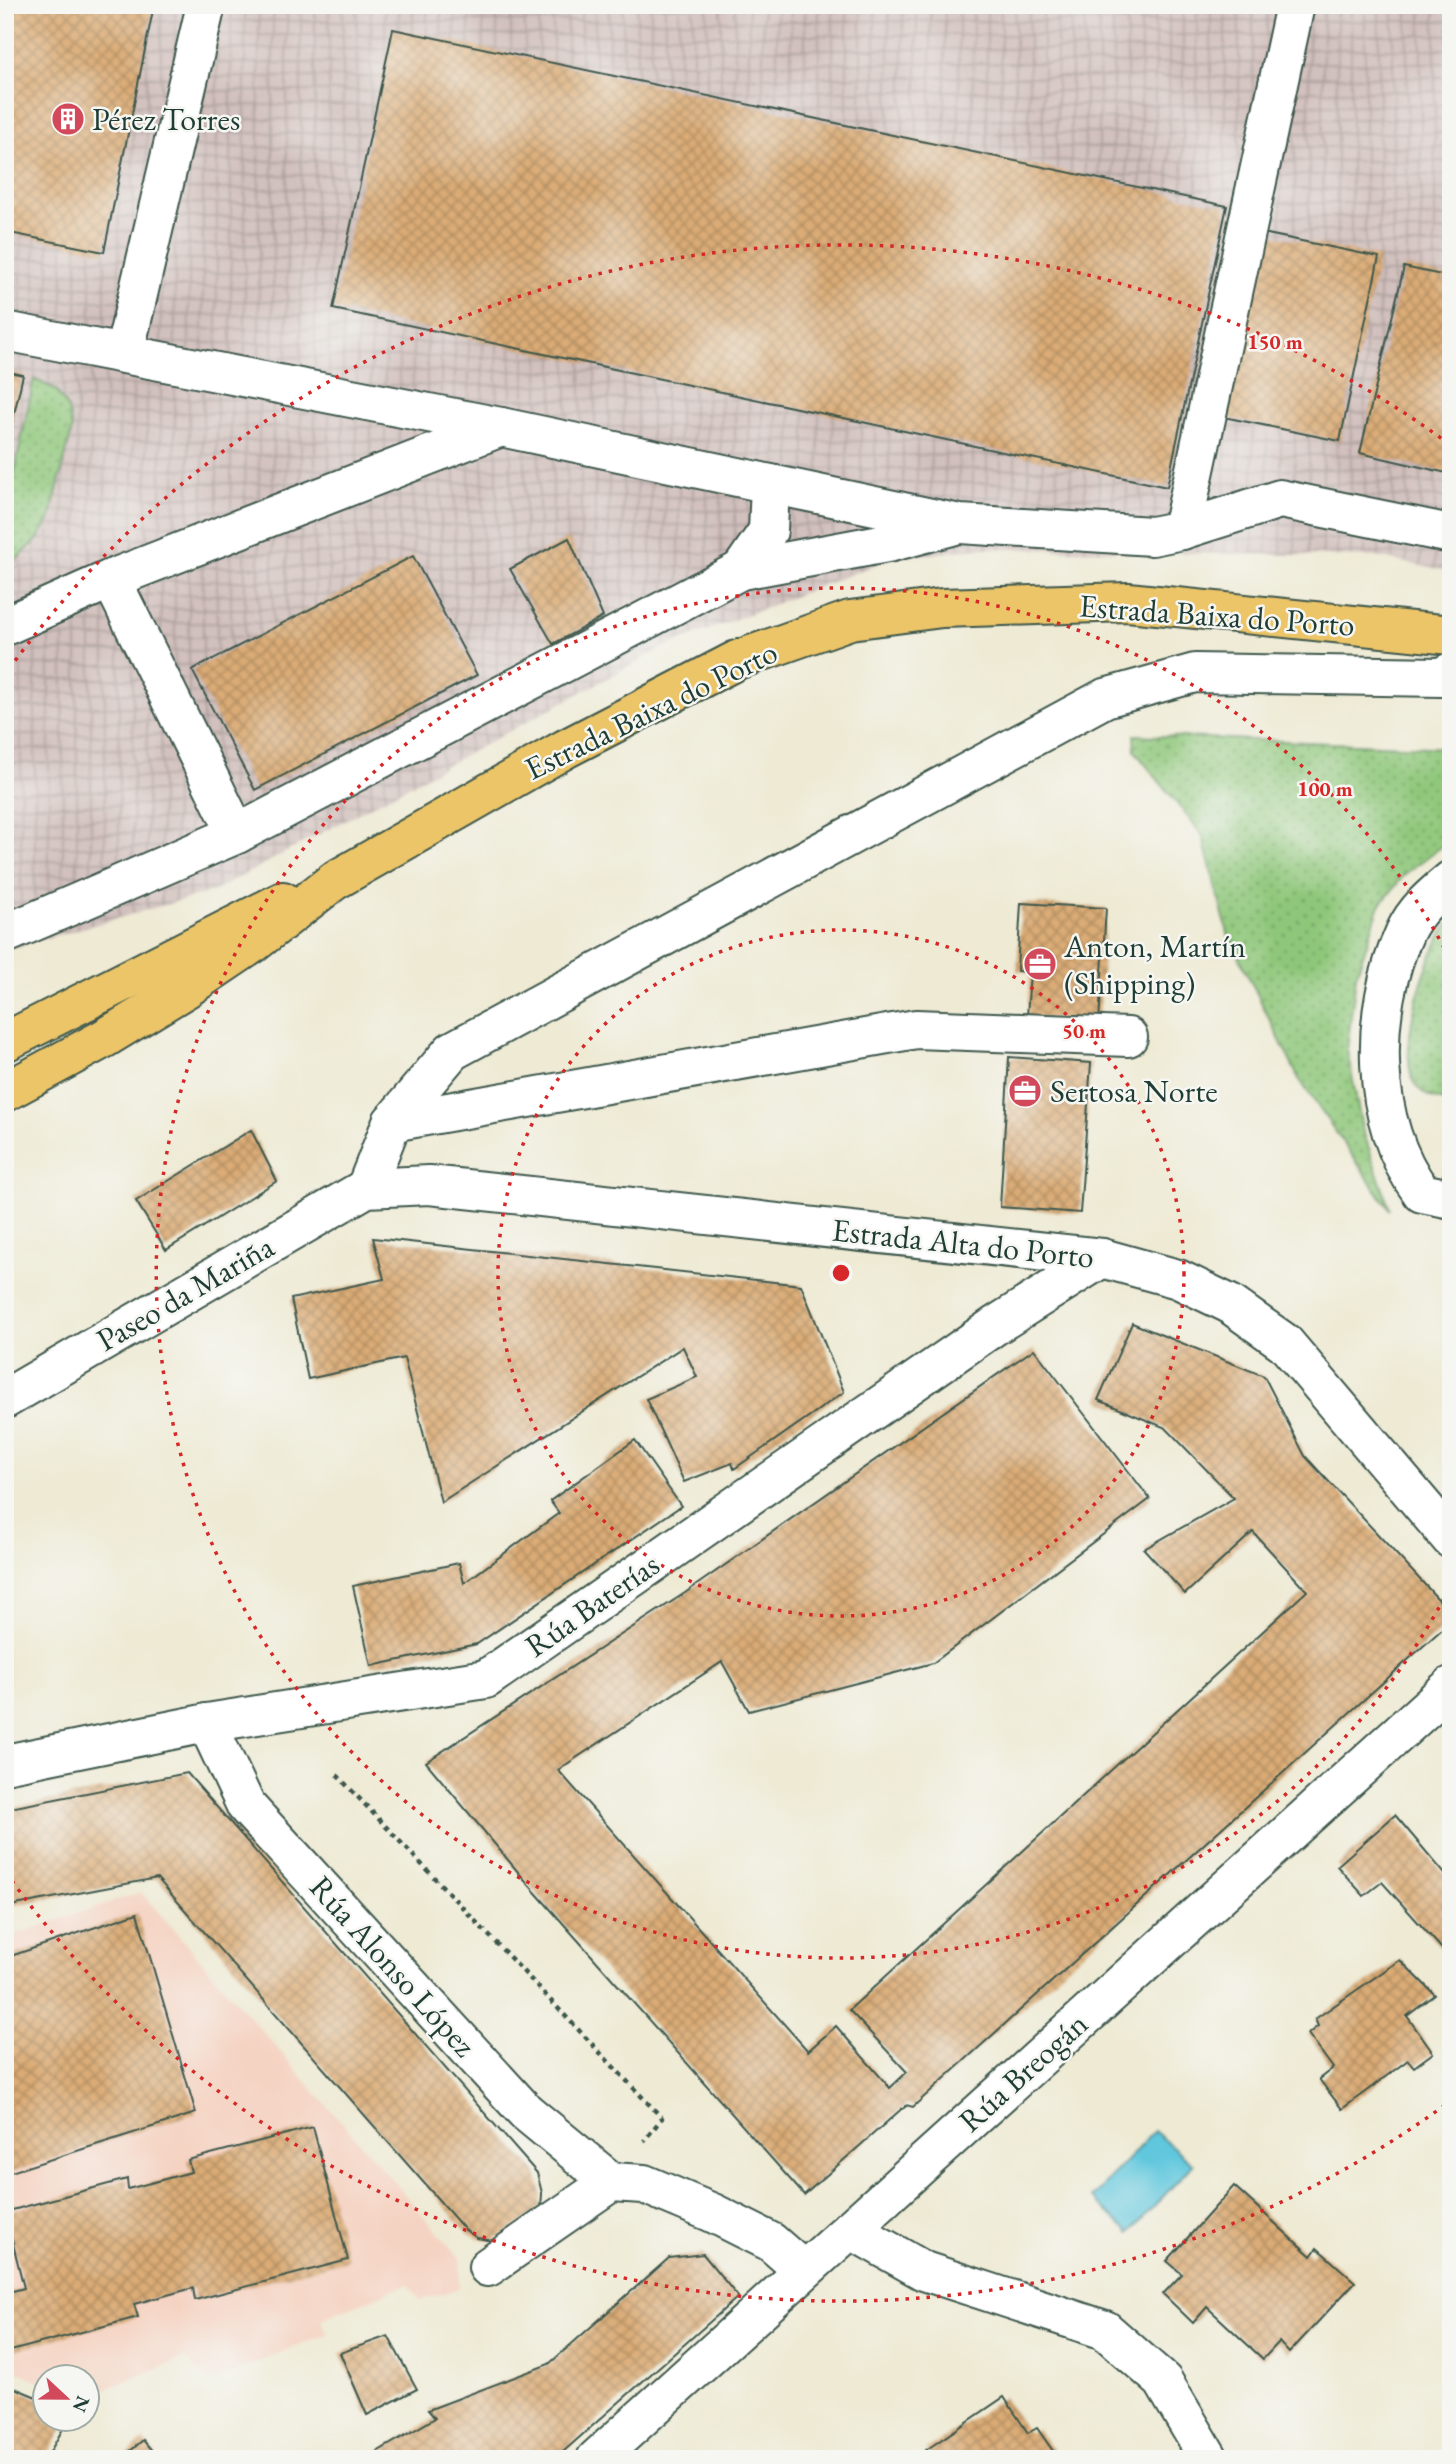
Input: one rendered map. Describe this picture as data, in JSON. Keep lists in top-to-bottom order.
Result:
{
  "streets": {
    "main road": ["Estrada Baixa do Porto"],
    "street": [
      "Estrada Alta do Porto",
      "Paseo da Mariña",
      "Rúa Baterías",
      "Rúa Alonso López",
      "Rúa Breogán"
    ]
  },
  "crossings": [
    ["Estrada Alta do Porto", "Paseo da Mariña"],
    ["Estrada Alta do Porto", "Rúa Baterías"],
    ["Rúa Baterías", "Rúa Alonso López"]
  ],
  "places": {
    "building": ["Pérez Torres"],
    "office": ["Anton, Martín (Shipping)", "Sertosa Norte"]
  },
  "north": "right",
  "rings": ["150 m", "100 m", "50 m"]
}
